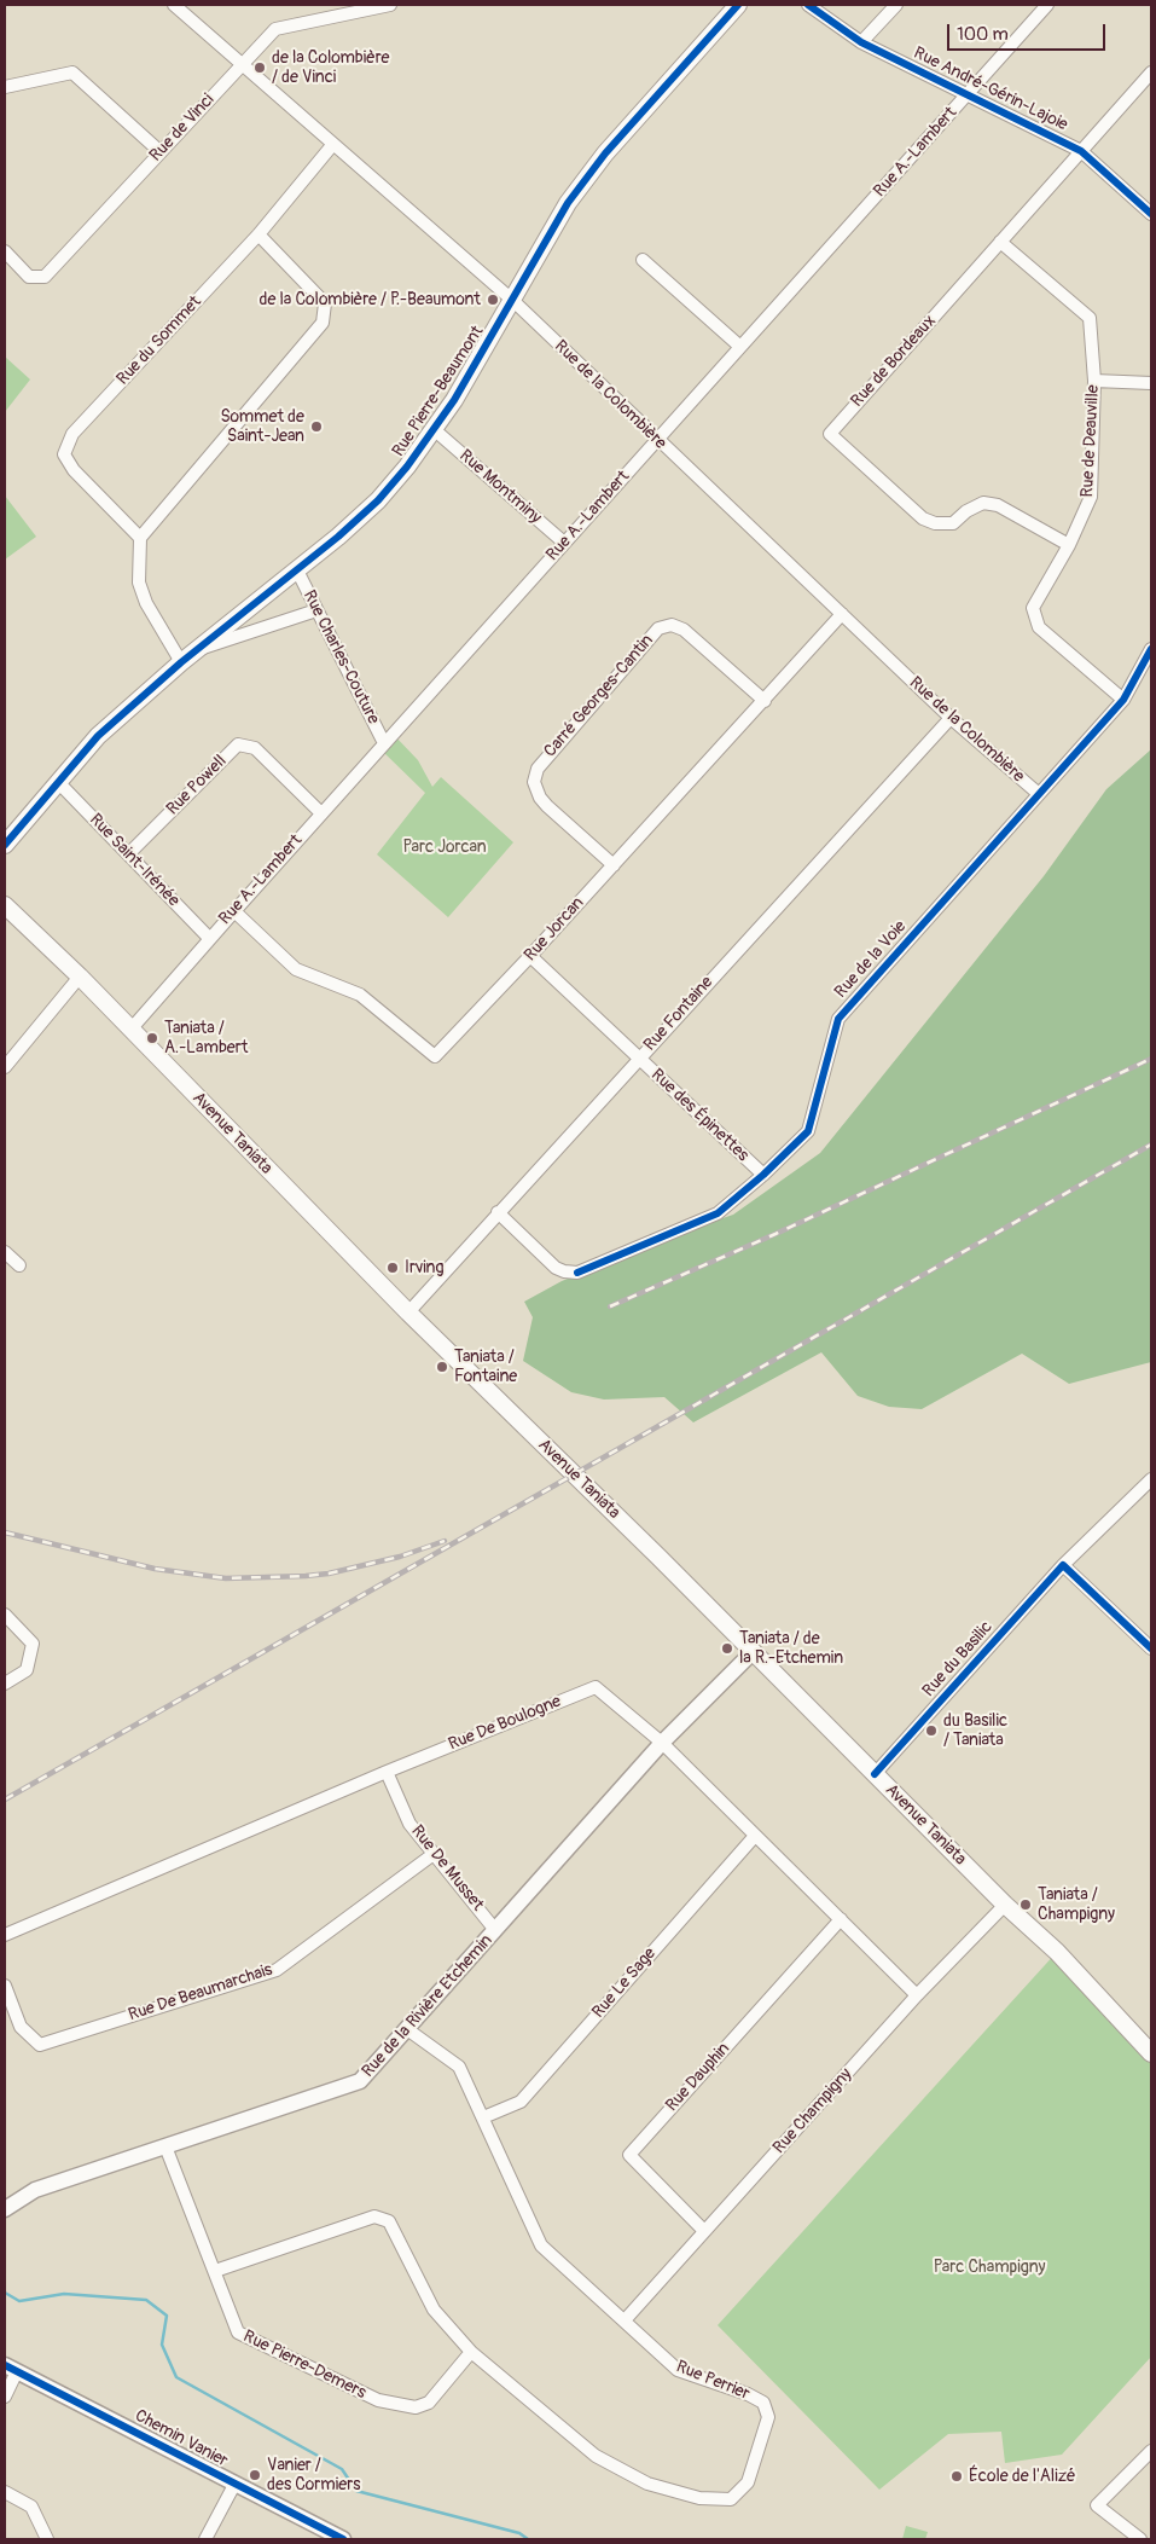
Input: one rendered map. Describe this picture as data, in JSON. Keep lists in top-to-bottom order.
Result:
{
  "streets": {
    "main road": ["Rue Pierre-Beaumont", "Avenue Taniata"],
    "street": [
      "Rue André-Gérin-Lajoie",
      "Rue de Vinci",
      "Rue A.-Lambert",
      "Rue du Sommet",
      "Rue de Bordeaux",
      "Rue de la Colombière",
      "Rue de Deauville",
      "Rue Montminy",
      "Rue Charles-Couture",
      "Carré Georges-Cantin",
      "Rue Powell",
      "Rue Saint-Irénée",
      "Rue Jorcan",
      "Rue de la Voie",
      "Rue Fontaine",
      "Rue des Épinettes",
      "Rue du Basilic",
      "Rue De Boulogne",
      "Rue De Musset",
      "Rue Le Sage",
      "Rue De Beaumarchais",
      "Rue de la Rivière Etchemin",
      "Rue Dauphin",
      "Rue Champigny",
      "Rue Pierre-Demers",
      "Rue Perrier",
      "Chemin Vanier"
    ]
  },
  "crossings": [
    ["Rue André-Gérin-Lajoie", "Rue A.-Lambert"],
    ["Rue André-Gérin-Lajoie", "Rue de Bordeaux"],
    ["Rue de Vinci", "Rue de la Colombière"],
    ["Rue A.-Lambert", "Rue de la Colombière"],
    ["Rue A.-Lambert", "Rue Montminy"],
    ["Rue A.-Lambert", "Rue Charles-Couture"],
    ["Rue A.-Lambert", "Rue Powell"],
    ["Rue A.-Lambert", "Rue Saint-Irénée"],
    ["Rue A.-Lambert", "Rue Jorcan"],
    ["Rue A.-Lambert", "Avenue Taniata"],
    ["Rue du Sommet", "Rue de la Colombière"],
    ["Rue de Bordeaux", "Rue de Deauville"],
    ["Rue Pierre-Beaumont", "Rue de la Colombière"],
    ["Rue Pierre-Beaumont", "Rue Montminy"],
    ["Rue Pierre-Beaumont", "Rue Charles-Couture"],
    ["Rue Pierre-Beaumont", "Rue Saint-Irénée"],
    ["Rue de la Colombière", "Rue Jorcan"],
    ["Rue de la Colombière", "Rue de la Voie"],
    ["Rue de la Colombière", "Rue Fontaine"],
    ["Rue de Deauville", "Rue de la Voie"],
    ["Carré Georges-Cantin", "Rue Jorcan"],
    ["Rue Powell", "Rue Saint-Irénée"],
    ["Rue Jorcan", "Rue des Épinettes"],
    ["Rue de la Voie", "Rue Fontaine"],
    ["Rue de la Voie", "Rue des Épinettes"],
    ["Rue Fontaine", "Rue des Épinettes"],
    ["Rue Fontaine", "Avenue Taniata"],
    ["Avenue Taniata", "Rue du Basilic"],
    ["Avenue Taniata", "Rue de la Rivière Etchemin"],
    ["Avenue Taniata", "Rue Champigny"],
    ["Rue De Boulogne", "Rue De Musset"],
    ["Rue De Boulogne", "Rue Le Sage"],
    ["Rue De Boulogne", "Rue de la Rivière Etchemin"],
    ["Rue De Boulogne", "Rue Dauphin"],
    ["Rue De Boulogne", "Rue Champigny"],
    ["Rue De Musset", "Rue De Beaumarchais"],
    ["Rue De Musset", "Rue de la Rivière Etchemin"],
    ["Rue Le Sage", "Rue Perrier"],
    ["Rue de la Rivière Etchemin", "Rue Pierre-Demers"],
    ["Rue de la Rivière Etchemin", "Rue Perrier"],
    ["Rue Dauphin", "Rue Champigny"],
    ["Rue Champigny", "Rue Perrier"],
    ["Rue Pierre-Demers", "Rue Perrier"]
  ],
  "parks": ["Parc Jorcan", "Parc Champigny"],
  "places": [
    "de la Colombière / de Vinci",
    "de la Colombière / P.-Beaumont",
    "Sommet de Saint-Jean",
    "Taniata / A.-Lambert",
    "Irving",
    "Taniata / Fontaine",
    "Taniata / de la R.-Etchemin",
    "du Basilic / Taniata",
    "Taniata / Champigny",
    "Vanier / des Cormiers",
    "École de l'Alizé"
  ],
  "scale_bar": "100 m"
}
